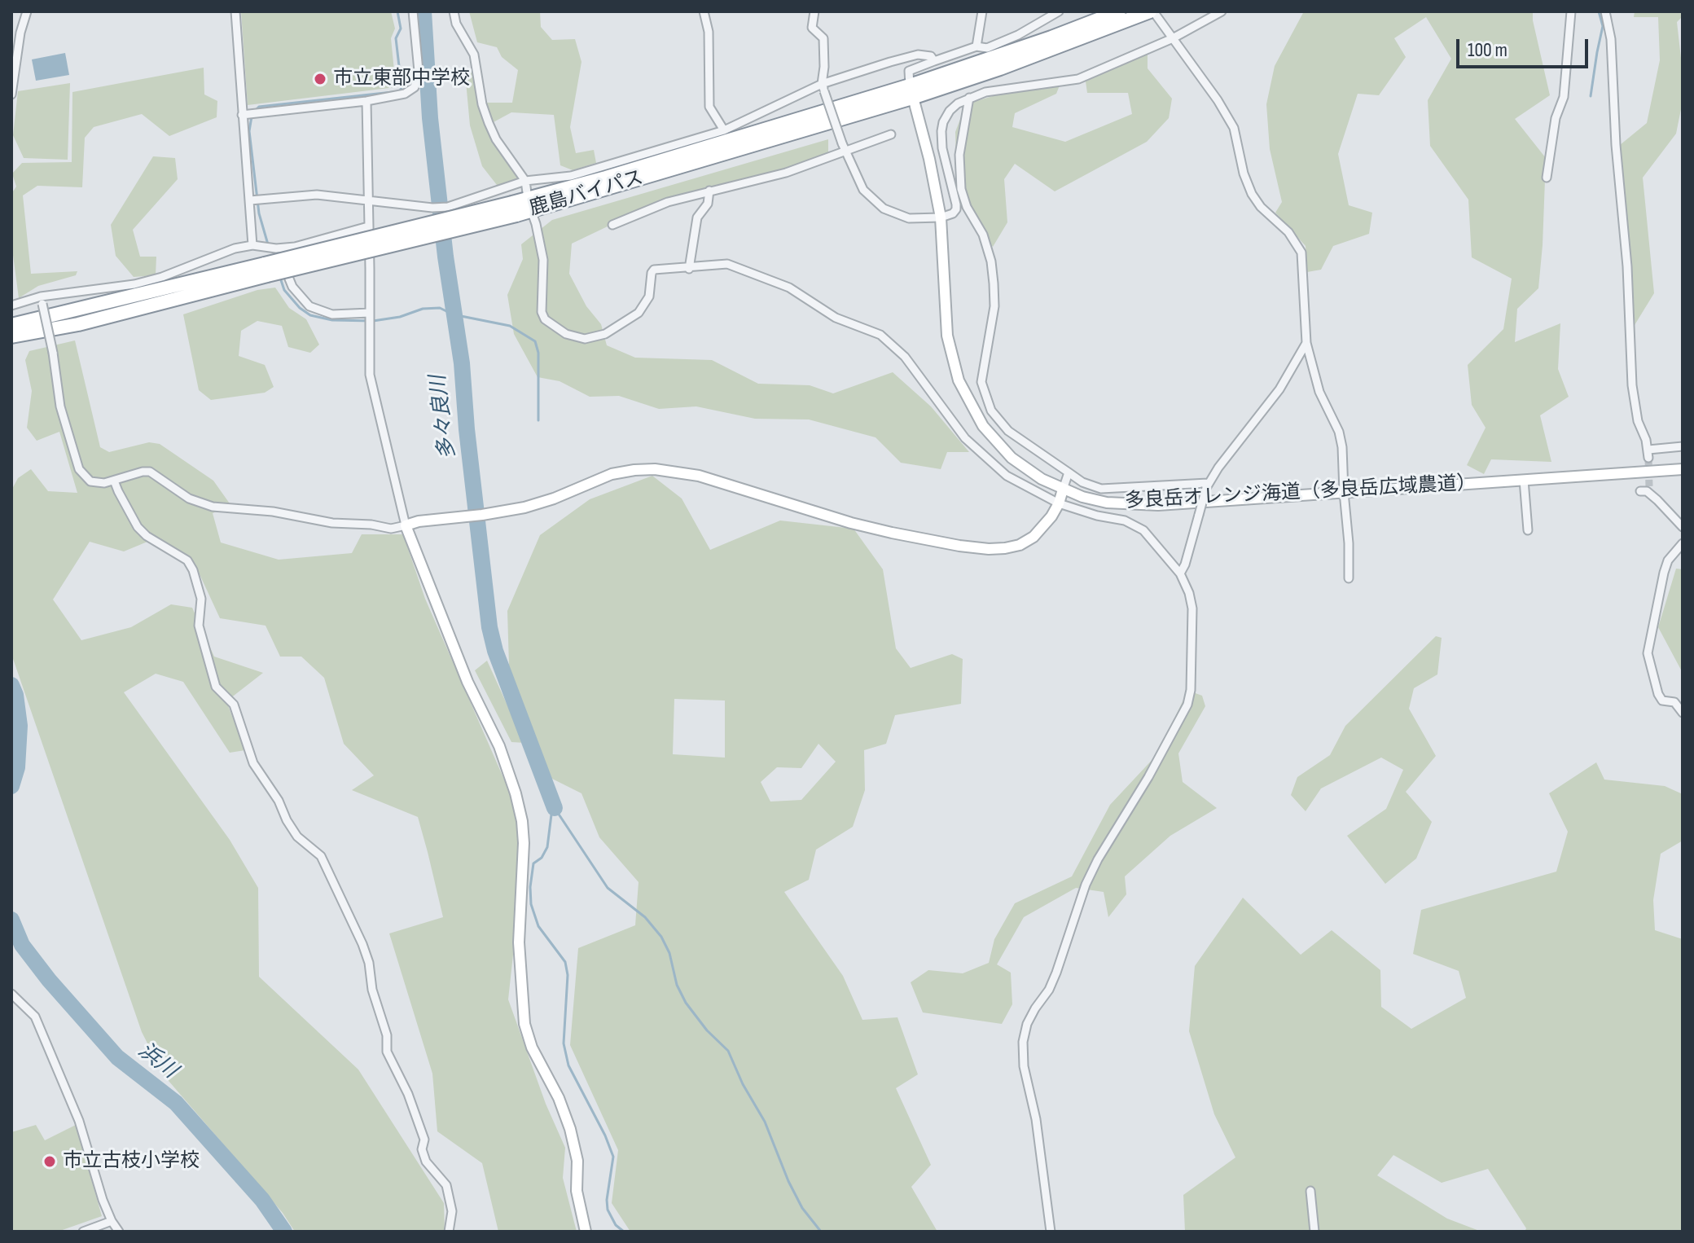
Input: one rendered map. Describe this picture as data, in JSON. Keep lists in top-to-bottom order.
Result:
{
  "streets": {
    "highway": ["鹿島バイパス"],
    "street": ["多良岳オレンジ海道（多良岳広域農道）"]
  },
  "crossings": [
    ["鹿島バイパス", "多良岳オレンジ海道（多良岳広域農道）"]
  ],
  "water": ["多々良川", "浜川"],
  "places": ["市立東部中学校", "市立古枝小学校"],
  "scale_bar": "100 m"
}
